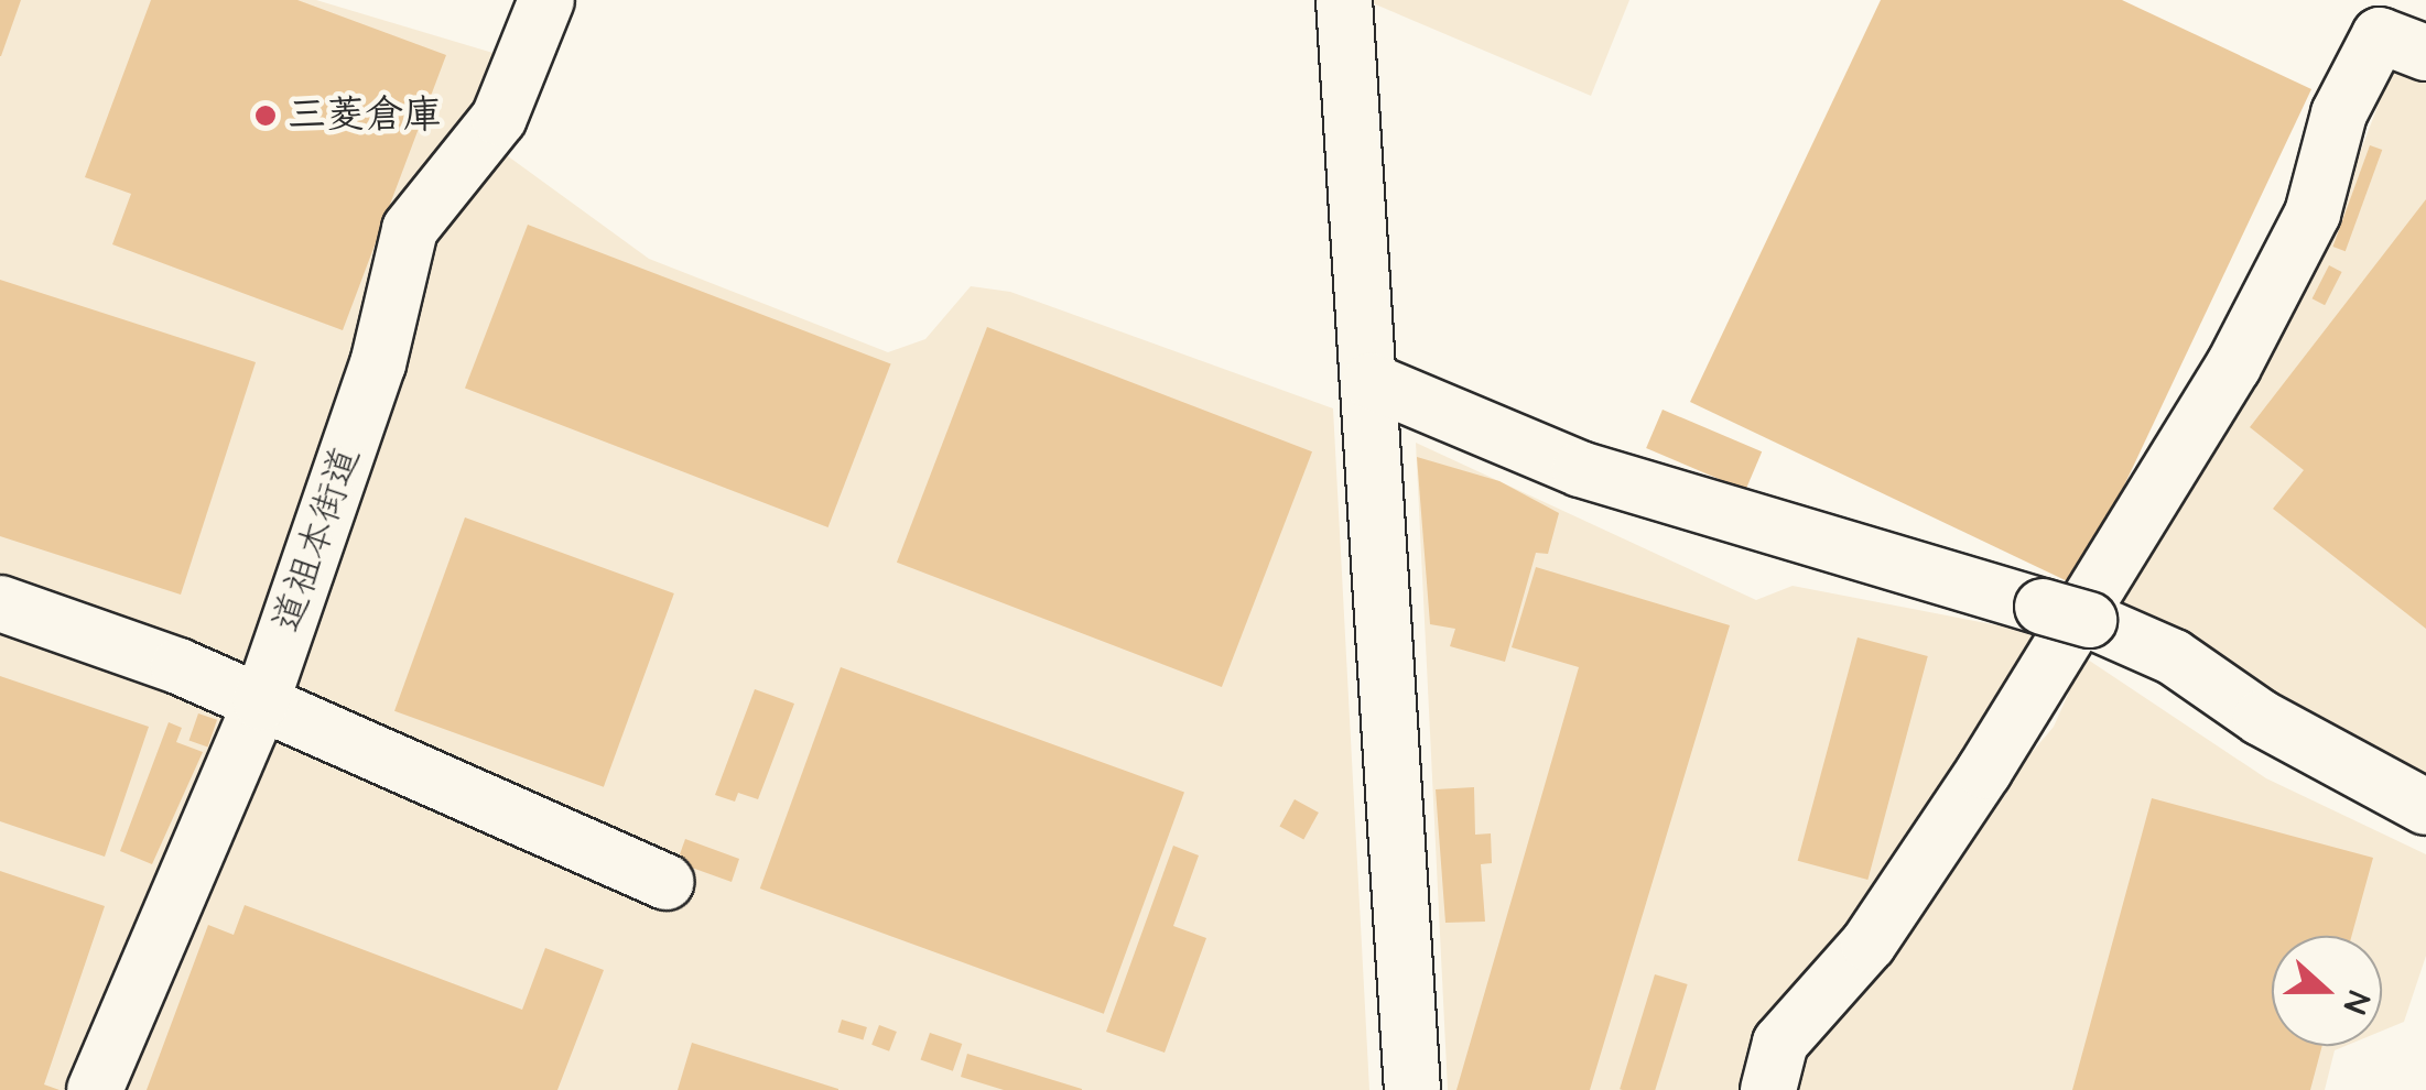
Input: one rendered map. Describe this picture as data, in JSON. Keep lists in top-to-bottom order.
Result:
{
  "streets": {
    "street": ["道祖本街道"]
  },
  "places": ["三菱倉庫"],
  "north": "right"
}
